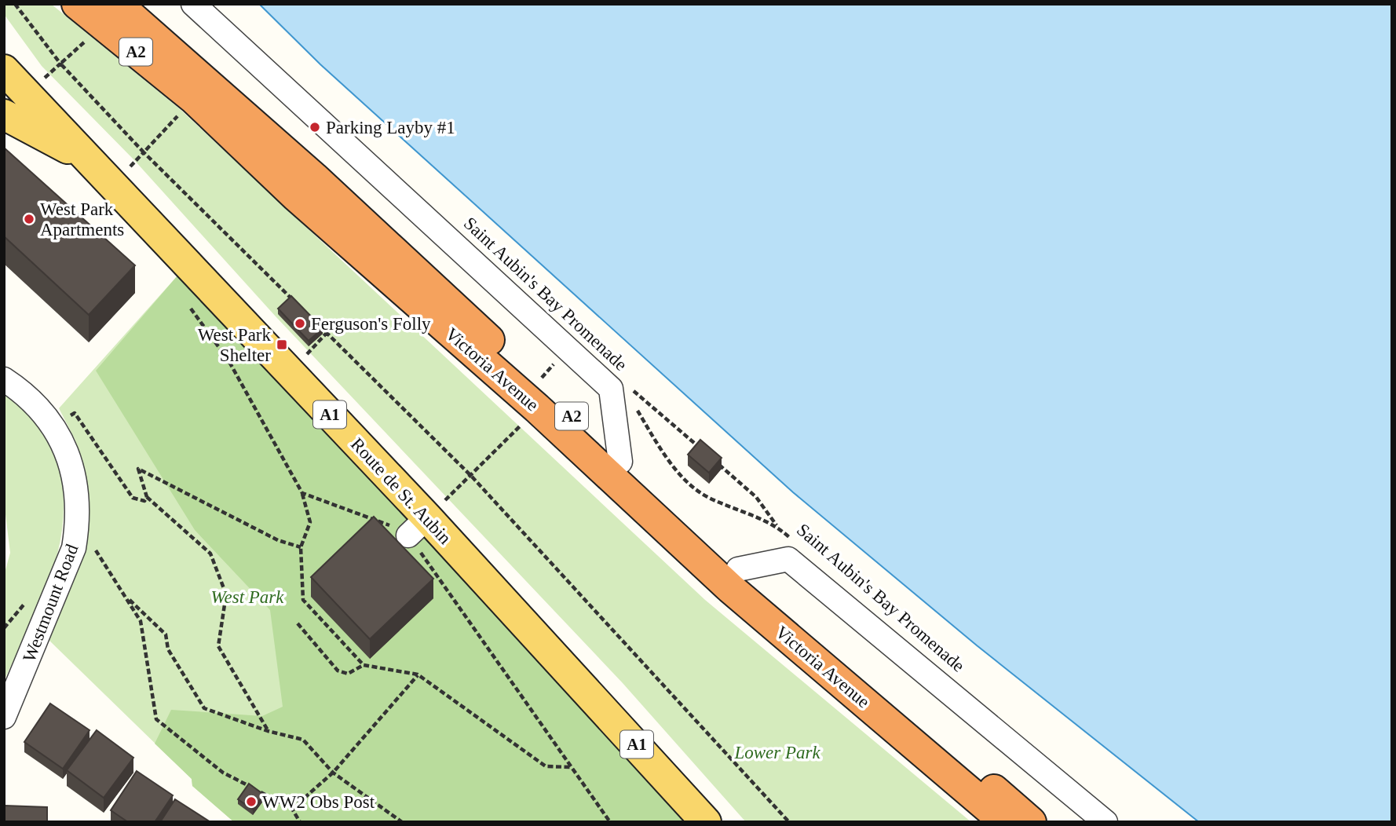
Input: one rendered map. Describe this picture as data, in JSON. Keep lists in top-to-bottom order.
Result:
{
  "streets": {
    "highway": ["A2", "Victoria Avenue"],
    "main road": ["A1", "Route de St. Aubin"],
    "street": ["Westmount Road"],
    "path": ["Saint Aubin's Bay Promenade"]
  },
  "parks": ["West Park", "Lower Park"],
  "places": {
    "other": [
      "Parking Layby #1",
      "West Park Apartments",
      "Ferguson's Folly",
      "WW2 Obs Post"
    ],
    "transit": ["West Park Shelter"]
  }
}
